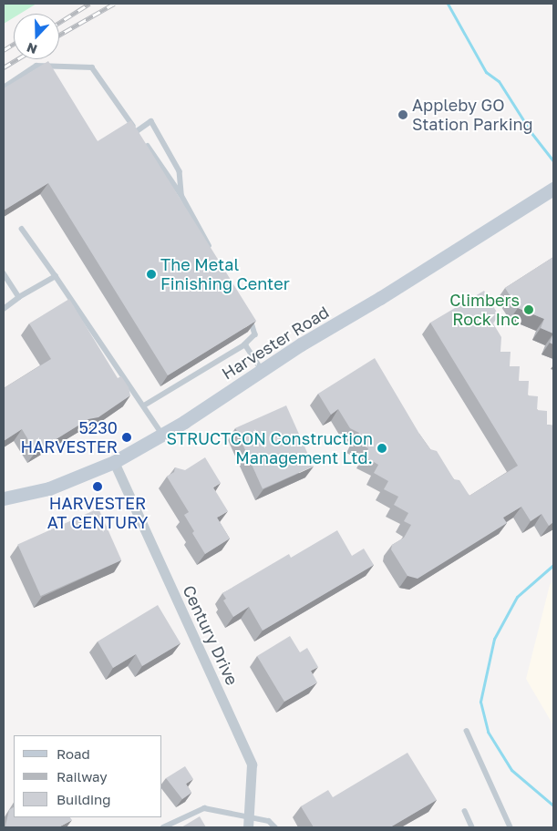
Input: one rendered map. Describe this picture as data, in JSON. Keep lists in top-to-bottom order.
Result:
{
  "streets": {
    "main road": ["Harvester Road"],
    "street": ["Century Drive"]
  },
  "crossings": [
    ["Harvester Road", "Century Drive"]
  ],
  "places": [
    "Appleby GO Station Parking",
    "The Metal Finishing Center",
    "Climbers Rock Inc",
    "5230 HARVESTER",
    "STRUCTCON Construction Management Ltd.",
    "HARVESTER AT CENTURY"
  ],
  "legend": ["Road", "Railway", "Building"],
  "north": "bottom"
}
